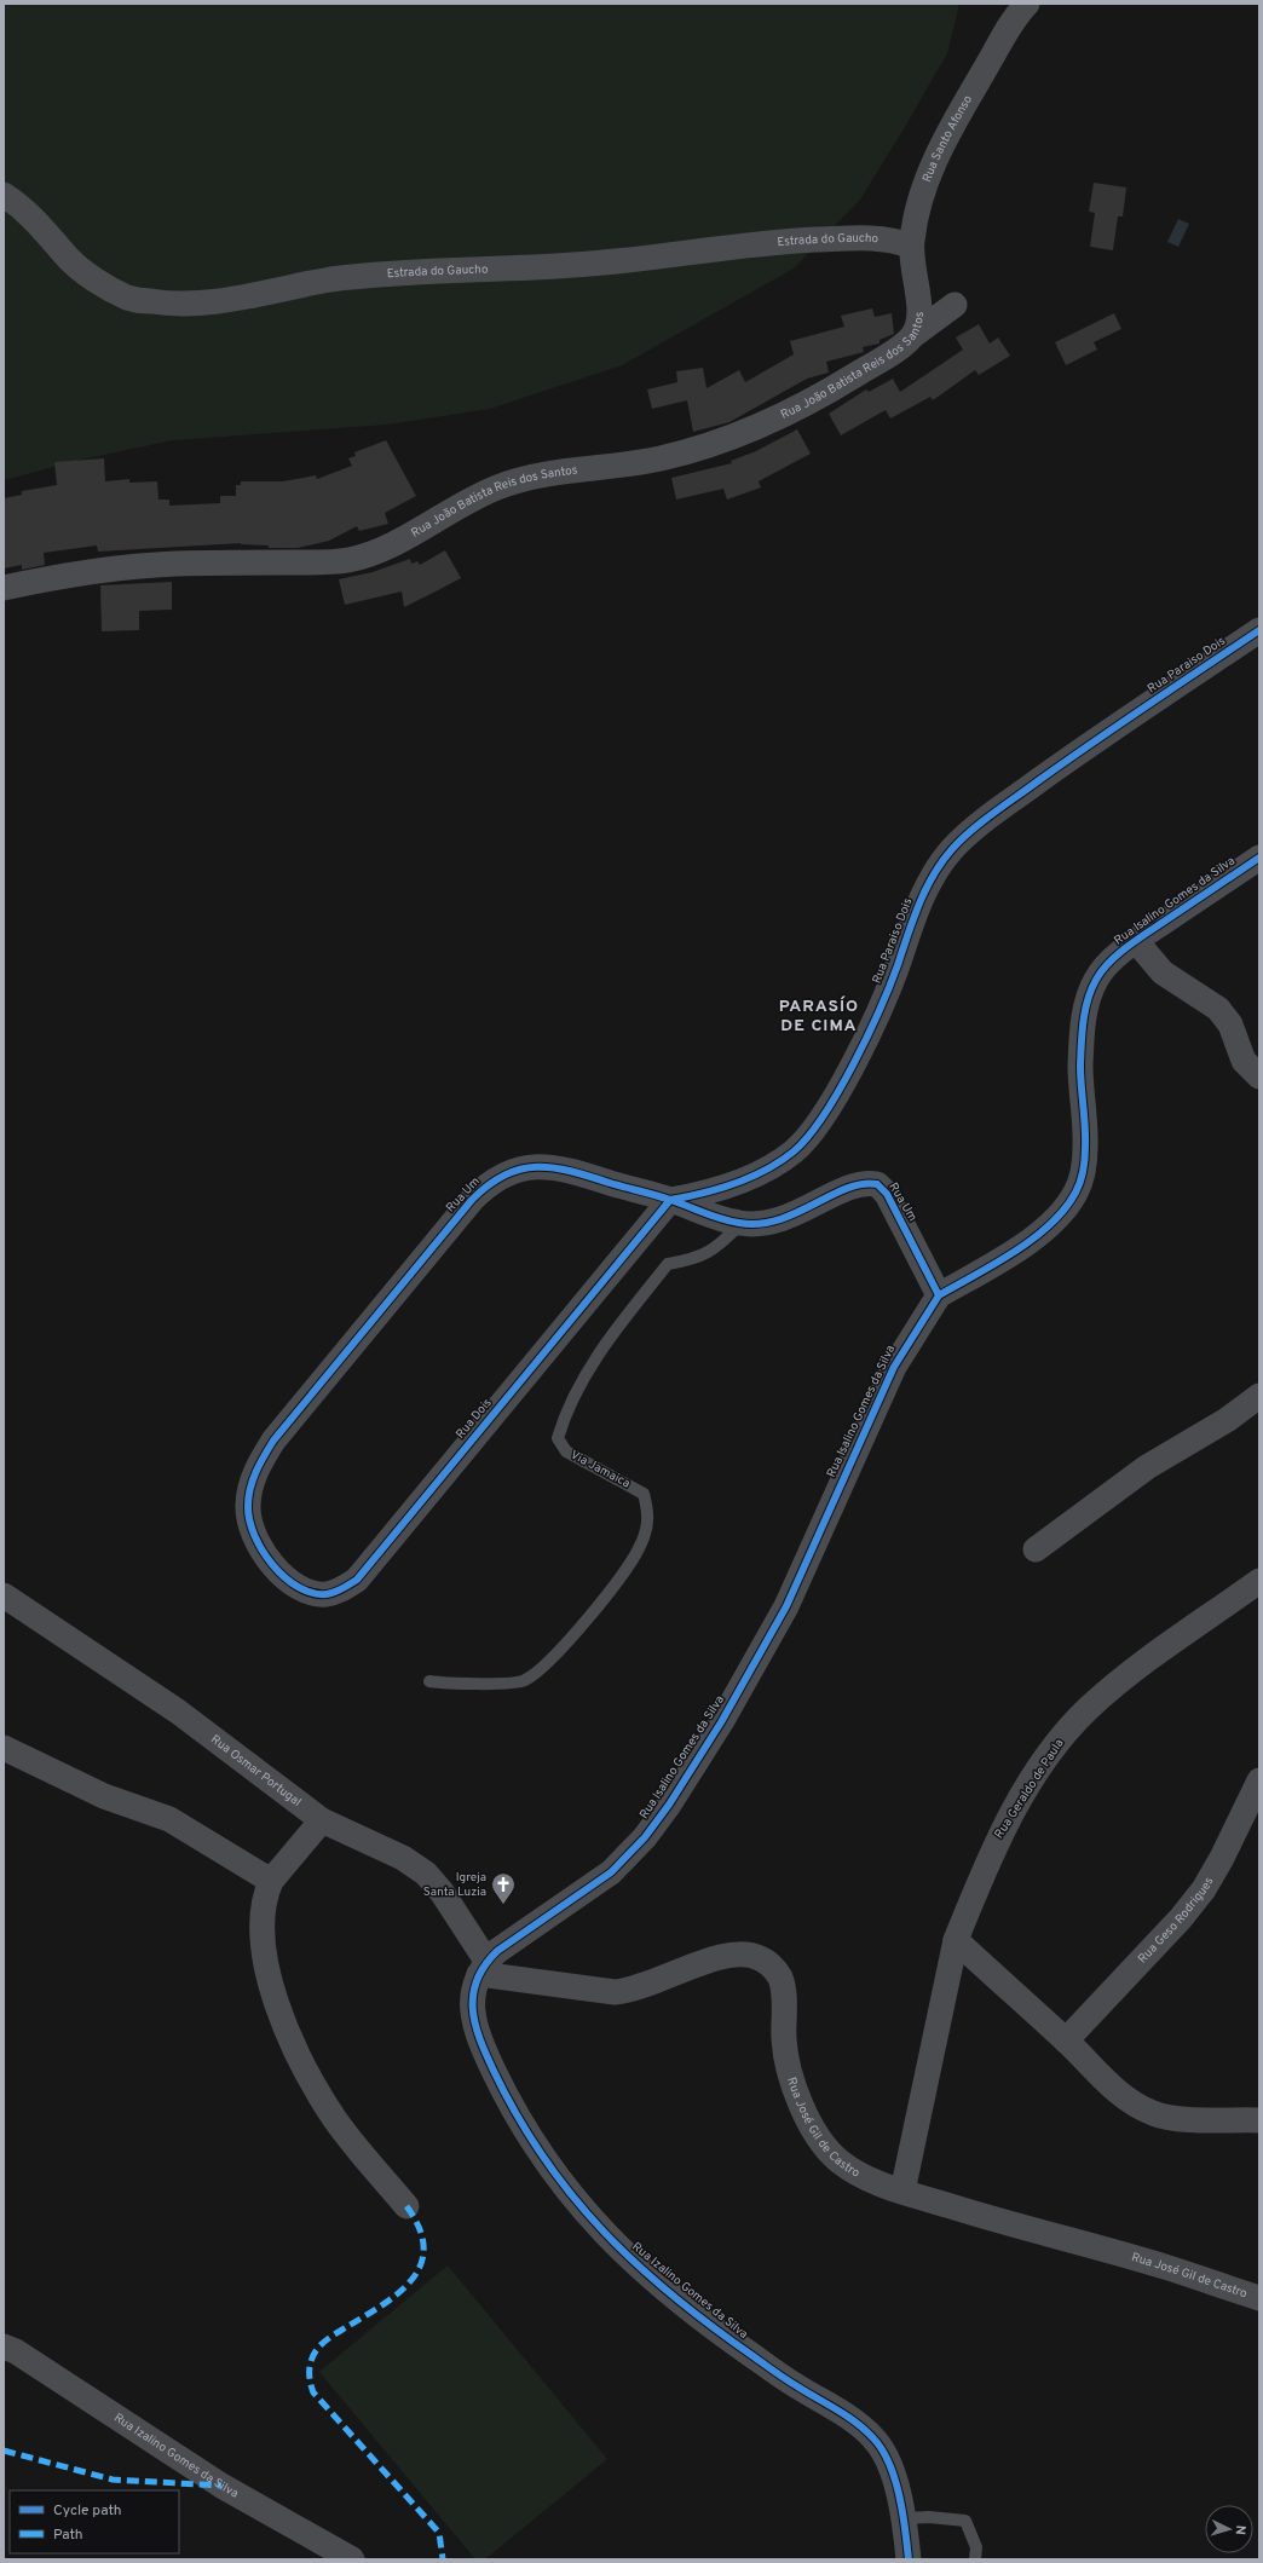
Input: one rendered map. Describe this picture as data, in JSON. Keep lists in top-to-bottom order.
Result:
{
  "streets": {
    "street": [
      "Rua Santo Afonso",
      "Estrada do Gaucho",
      "Rua João Batista Reis dos Santos",
      "Rua Paraiso Dois",
      "Rua Isalino Gomes da Silva",
      "Rua Um",
      "Rua Dois",
      "Rua Osmar Portugal",
      "Rua Geraldo de Paula",
      "Rua Geso Rodrigues",
      "Rua José Gil de Castro",
      "Rua Izalino Gomes da Silva"
    ],
    "lane": ["Via Jamaica"]
  },
  "crossings": [
    ["Rua Santo Afonso", "Estrada do Gaucho"],
    ["Rua Santo Afonso", "Rua João Batista Reis dos Santos"],
    ["Rua Paraiso Dois", "Rua Um"],
    ["Rua Paraiso Dois", "Rua Dois"],
    ["Rua Isalino Gomes da Silva", "Rua Um"],
    ["Rua Isalino Gomes da Silva", "Rua Osmar Portugal"],
    ["Rua Isalino Gomes da Silva", "Rua José Gil de Castro"],
    ["Rua Isalino Gomes da Silva", "Rua Izalino Gomes da Silva"],
    ["Rua Um", "Rua Dois"],
    ["Rua Um", "Via Jamaica"],
    ["Rua Osmar Portugal", "Rua José Gil de Castro"],
    ["Rua Osmar Portugal", "Rua Izalino Gomes da Silva"],
    ["Rua Geraldo de Paula", "Rua José Gil de Castro"],
    ["Rua José Gil de Castro", "Rua Izalino Gomes da Silva"]
  ],
  "districts": ["PARASÍO DE CIMA"],
  "places": {
    "church": ["Igreja Santa Luzia"]
  },
  "legend": ["Cycle path", "Path"],
  "north": "right"
}
